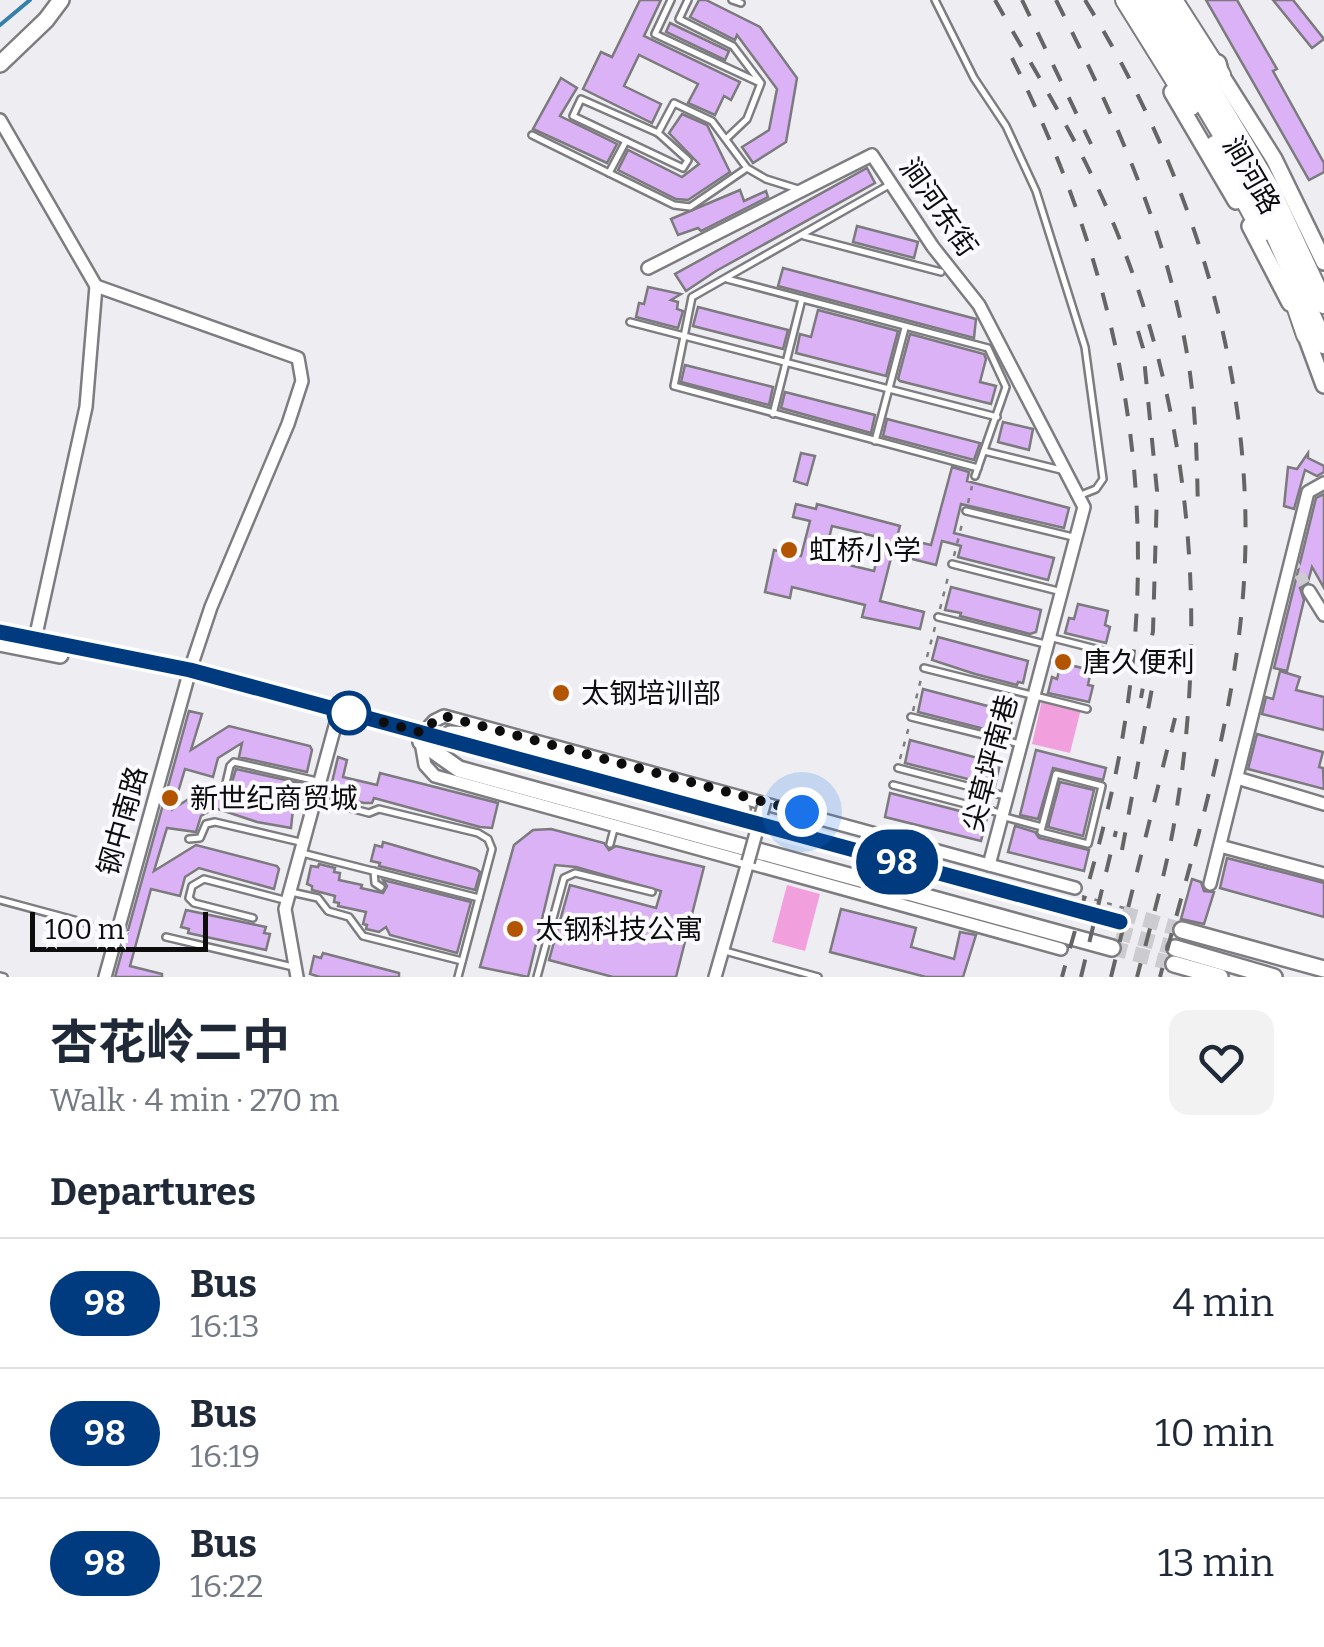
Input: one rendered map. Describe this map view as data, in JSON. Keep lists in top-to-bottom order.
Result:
{
  "streets": {
    "main road": ["涧河路"],
    "street": ["涧河东街", "尖草坪南巷", "钢中南路"]
  },
  "crossings": [
    ["涧河东街", "尖草坪南巷"]
  ],
  "places": [
    "虹桥小学",
    "唐久便利",
    "太钢培训部",
    "新世纪商贸城",
    "太钢科技公寓"
  ],
  "lines": ["bus line 98"],
  "scale_bar": "100 m",
  "page": {
    "on_map": "98",
    "scale": "100 m",
    "heading": [
      ["杏花岭二中", "Walk · 4 min · 270 m"],
      "Departures"
    ],
    "list": [
      {
        "mark": "98",
        "name": "Bus",
        "note": "16:13",
        "value": "4 min"
      },
      {
        "mark": "98",
        "name": "Bus",
        "note": "16:19",
        "value": "10 min"
      },
      {
        "mark": "98",
        "name": "Bus",
        "note": "16:22",
        "value": "13 min"
      }
    ]
  }
}
